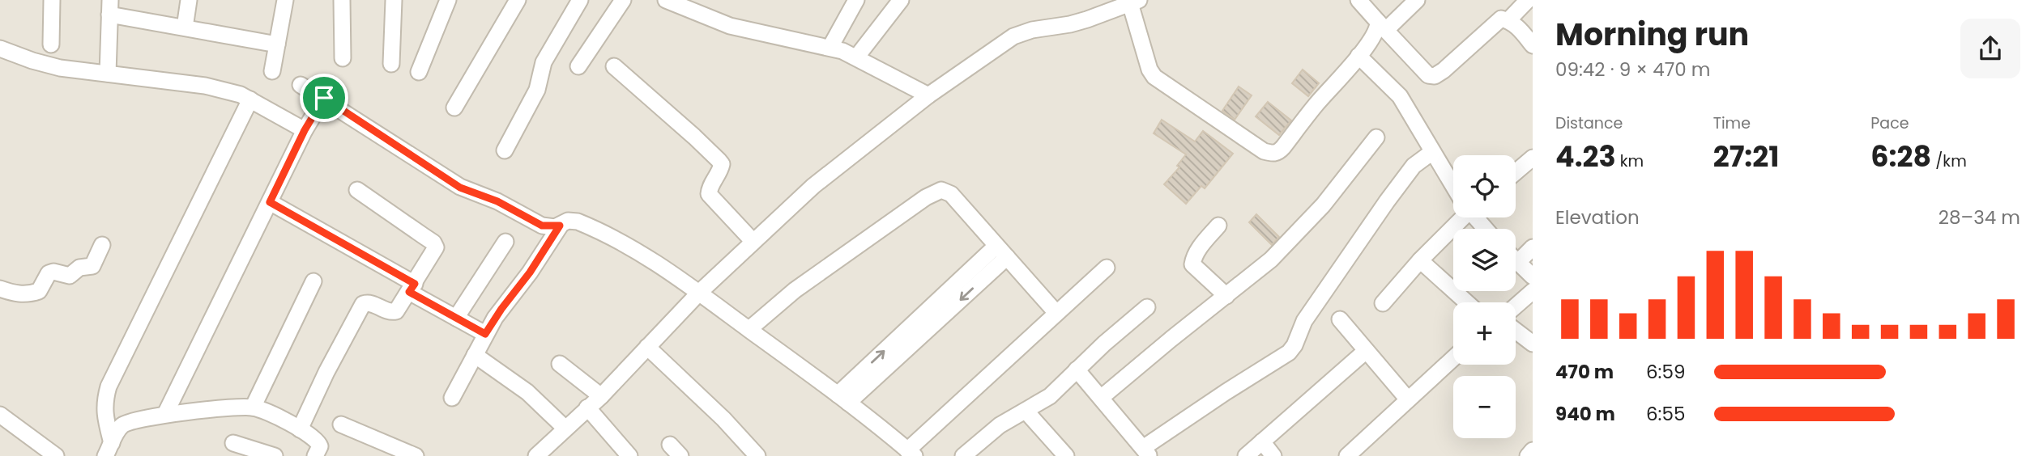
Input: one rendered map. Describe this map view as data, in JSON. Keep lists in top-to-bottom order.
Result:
{
  "page": {
    "heading": ["Morning run", "09:42 · 9 × 470 m"],
    "stats": [
      ["Distance", "4.23 km"],
      ["Time", "27:21"],
      ["Pace", "6:28 /km"]
    ],
    "map_buttons": ["+", "−"],
    "chart": ["Elevation", "28–34 m"],
    "list": [
      {
        "name": "470 m",
        "note": "6:59"
      },
      {
        "name": "940 m",
        "note": "6:55"
      }
    ]
  }
}
